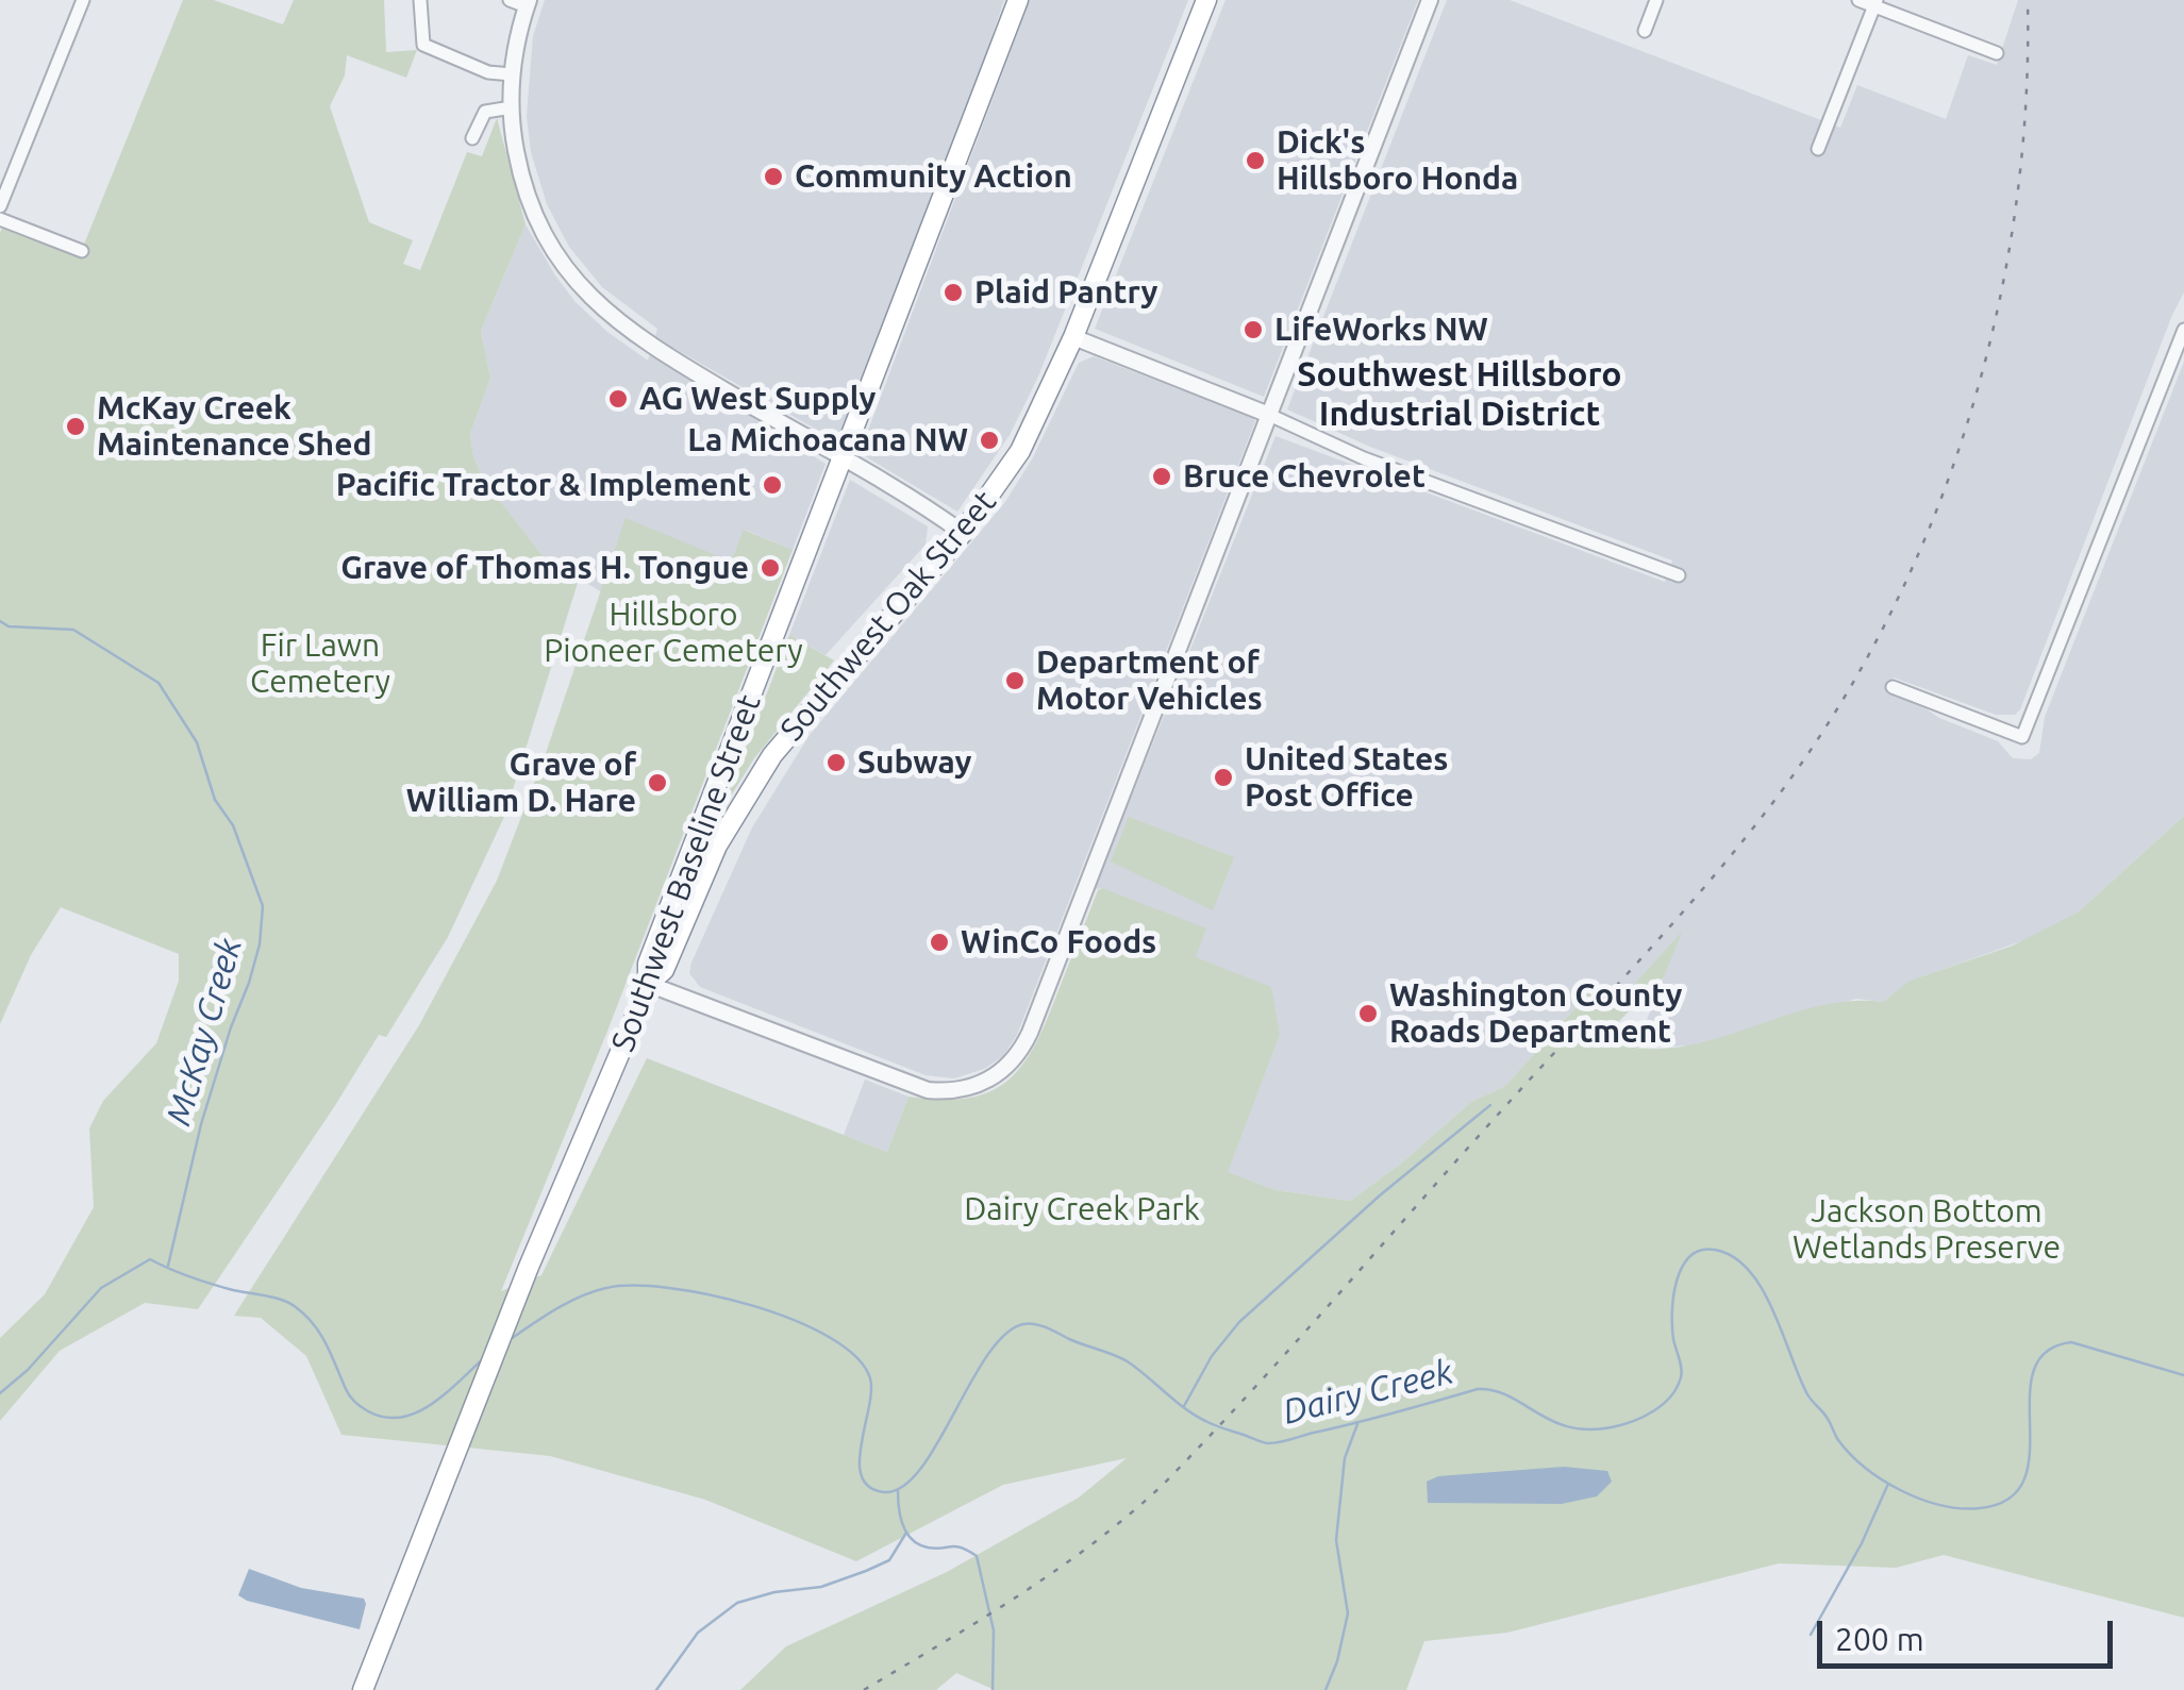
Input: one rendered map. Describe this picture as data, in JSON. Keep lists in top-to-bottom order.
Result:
{
  "streets": {
    "highway": ["Southwest Oak Street", "Southwest Baseline Street"]
  },
  "crossings": [
    ["Southwest Oak Street", "Southwest Baseline Street"]
  ],
  "districts": ["Southwest Hillsboro Industrial District"],
  "water": ["McKay Creek", "Dairy Creek"],
  "parks": [
    "Hillsboro Pioneer Cemetery",
    "Fir Lawn Cemetery",
    "Dairy Creek Park",
    "Jackson Bottom Wetlands Preserve"
  ],
  "places": [
    "Dick's Hillsboro Honda",
    "Community Action",
    "Plaid Pantry",
    "LifeWorks NW",
    "AG West Supply",
    "McKay Creek Maintenance Shed",
    "La Michoacana NW",
    "Bruce Chevrolet",
    "Pacific Tractor & Implement",
    "Grave of Thomas H. Tongue",
    "Department of Motor Vehicles",
    "Subway",
    "United States Post Office",
    "Grave of William D. Hare",
    "WinCo Foods",
    "Washington County Roads Department"
  ],
  "scale_bar": "200 m"
}
